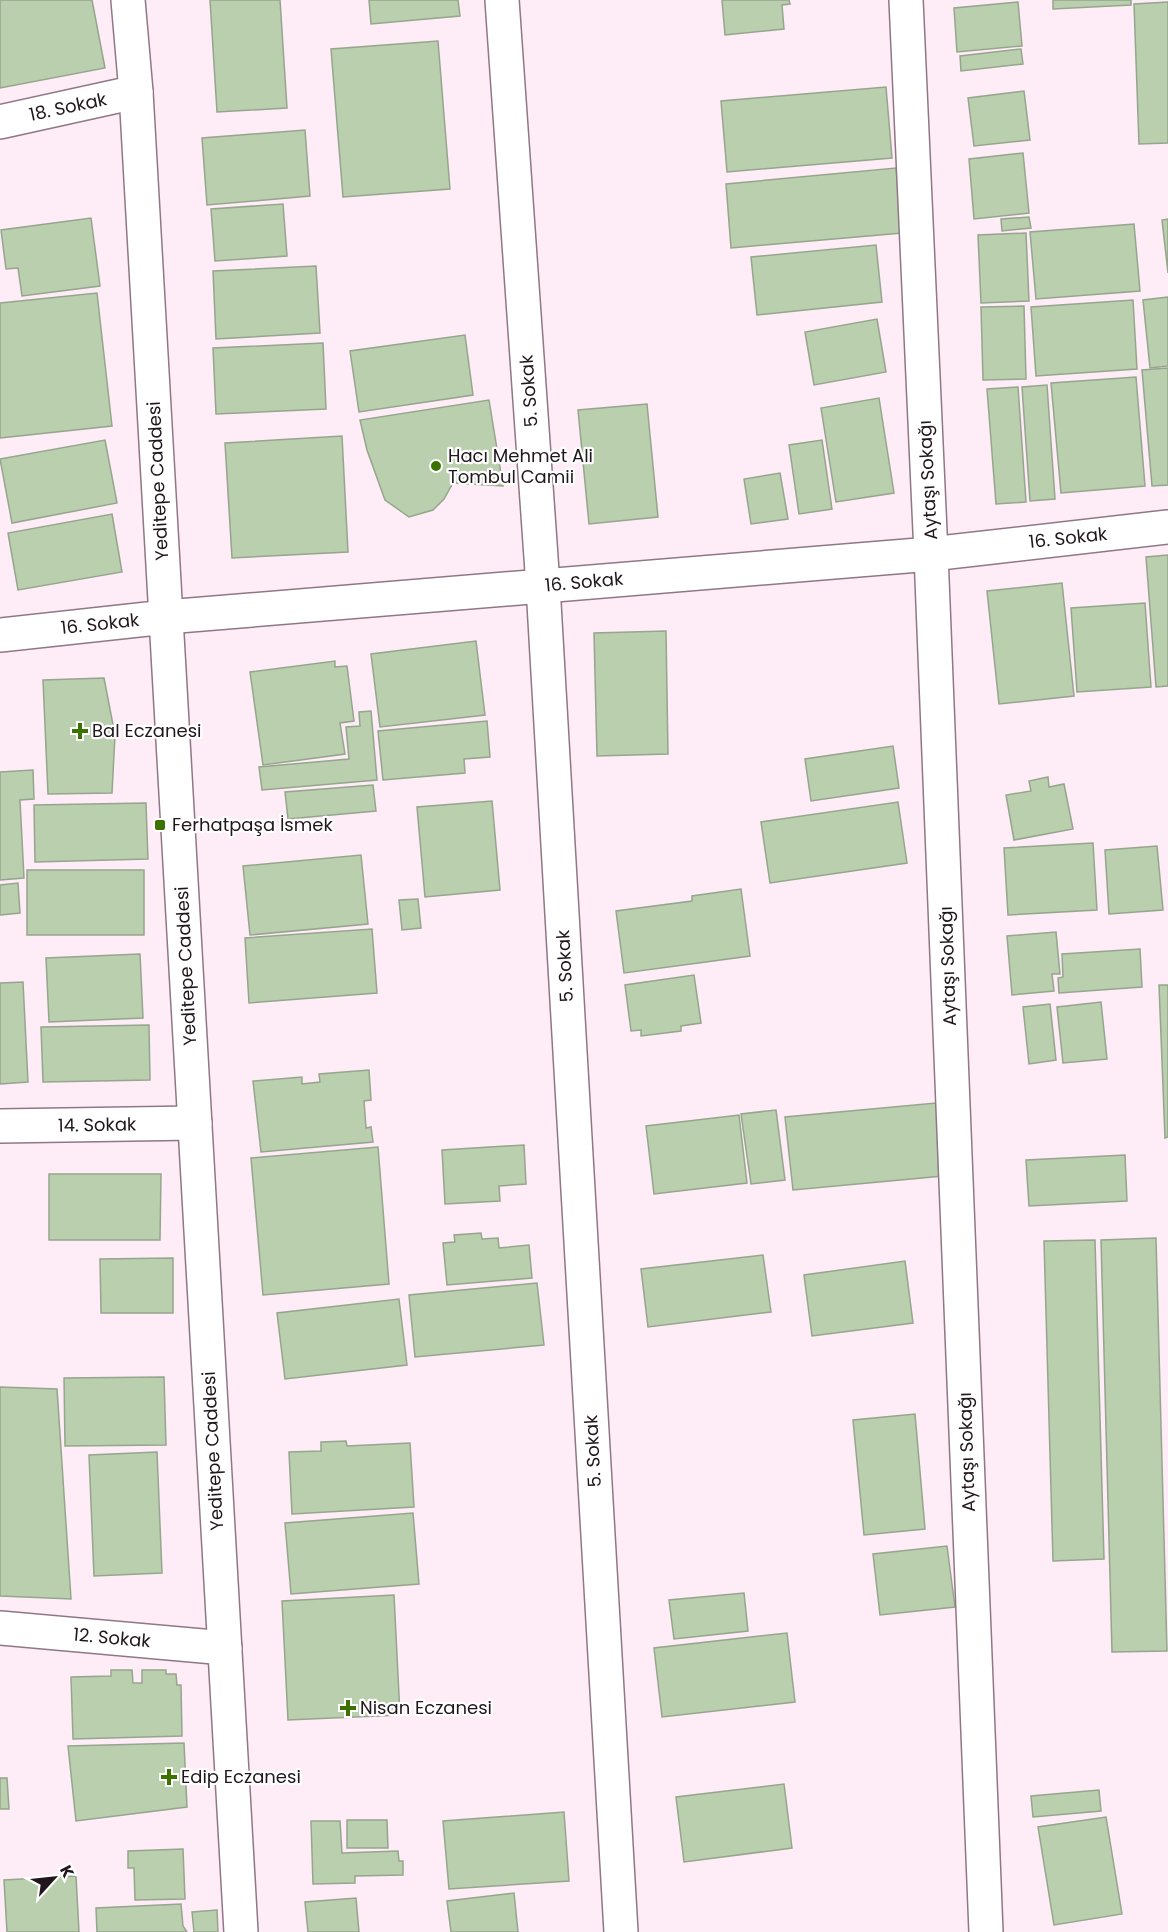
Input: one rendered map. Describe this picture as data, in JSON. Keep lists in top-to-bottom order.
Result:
{
  "streets": {
    "street": [
      "18. Sokak",
      "5. Sokak",
      "Aytaşı Sokağı",
      "Yeditepe Caddesi",
      "16. Sokak",
      "14. Sokak",
      "12. Sokak"
    ]
  },
  "crossings": [
    ["18. Sokak", "Yeditepe Caddesi"],
    ["5. Sokak", "16. Sokak"],
    ["Aytaşı Sokağı", "16. Sokak"],
    ["Yeditepe Caddesi", "16. Sokak"],
    ["Yeditepe Caddesi", "14. Sokak"],
    ["Yeditepe Caddesi", "12. Sokak"]
  ],
  "places": {
    "other": ["Hacı Mehmet Ali Tombul Camii"],
    "health": ["Bal Eczanesi", "Nisan Eczanesi", "Edip Eczanesi"],
    "transit": ["Ferhatpaşa İsmek"]
  },
  "north": "top right"
}
